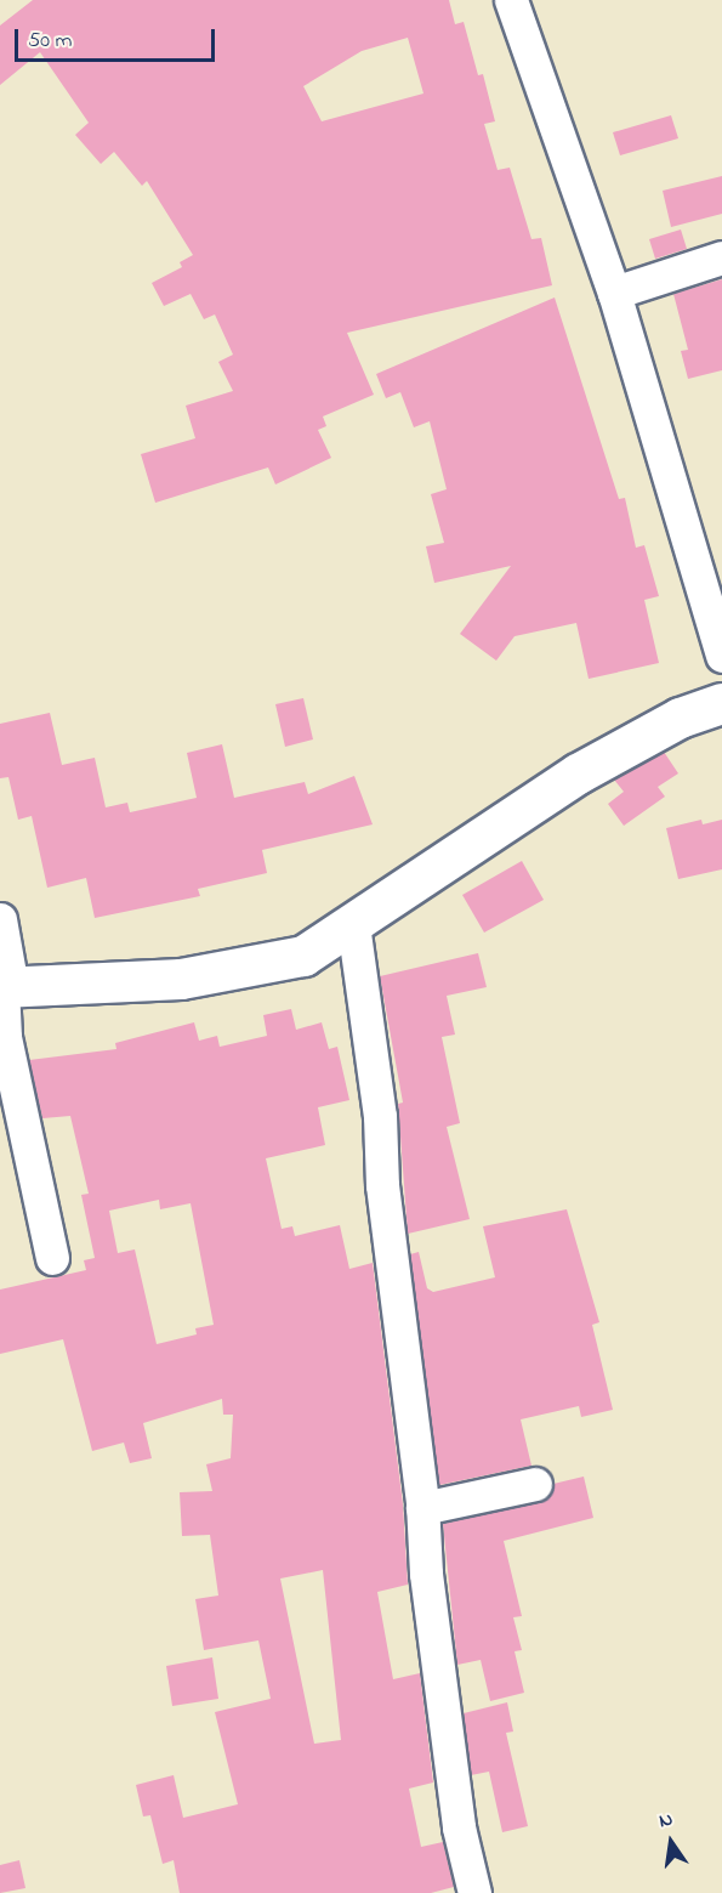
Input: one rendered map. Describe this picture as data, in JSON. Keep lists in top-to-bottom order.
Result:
{
  "scale_bar": "50 m",
  "north": "top"
}
